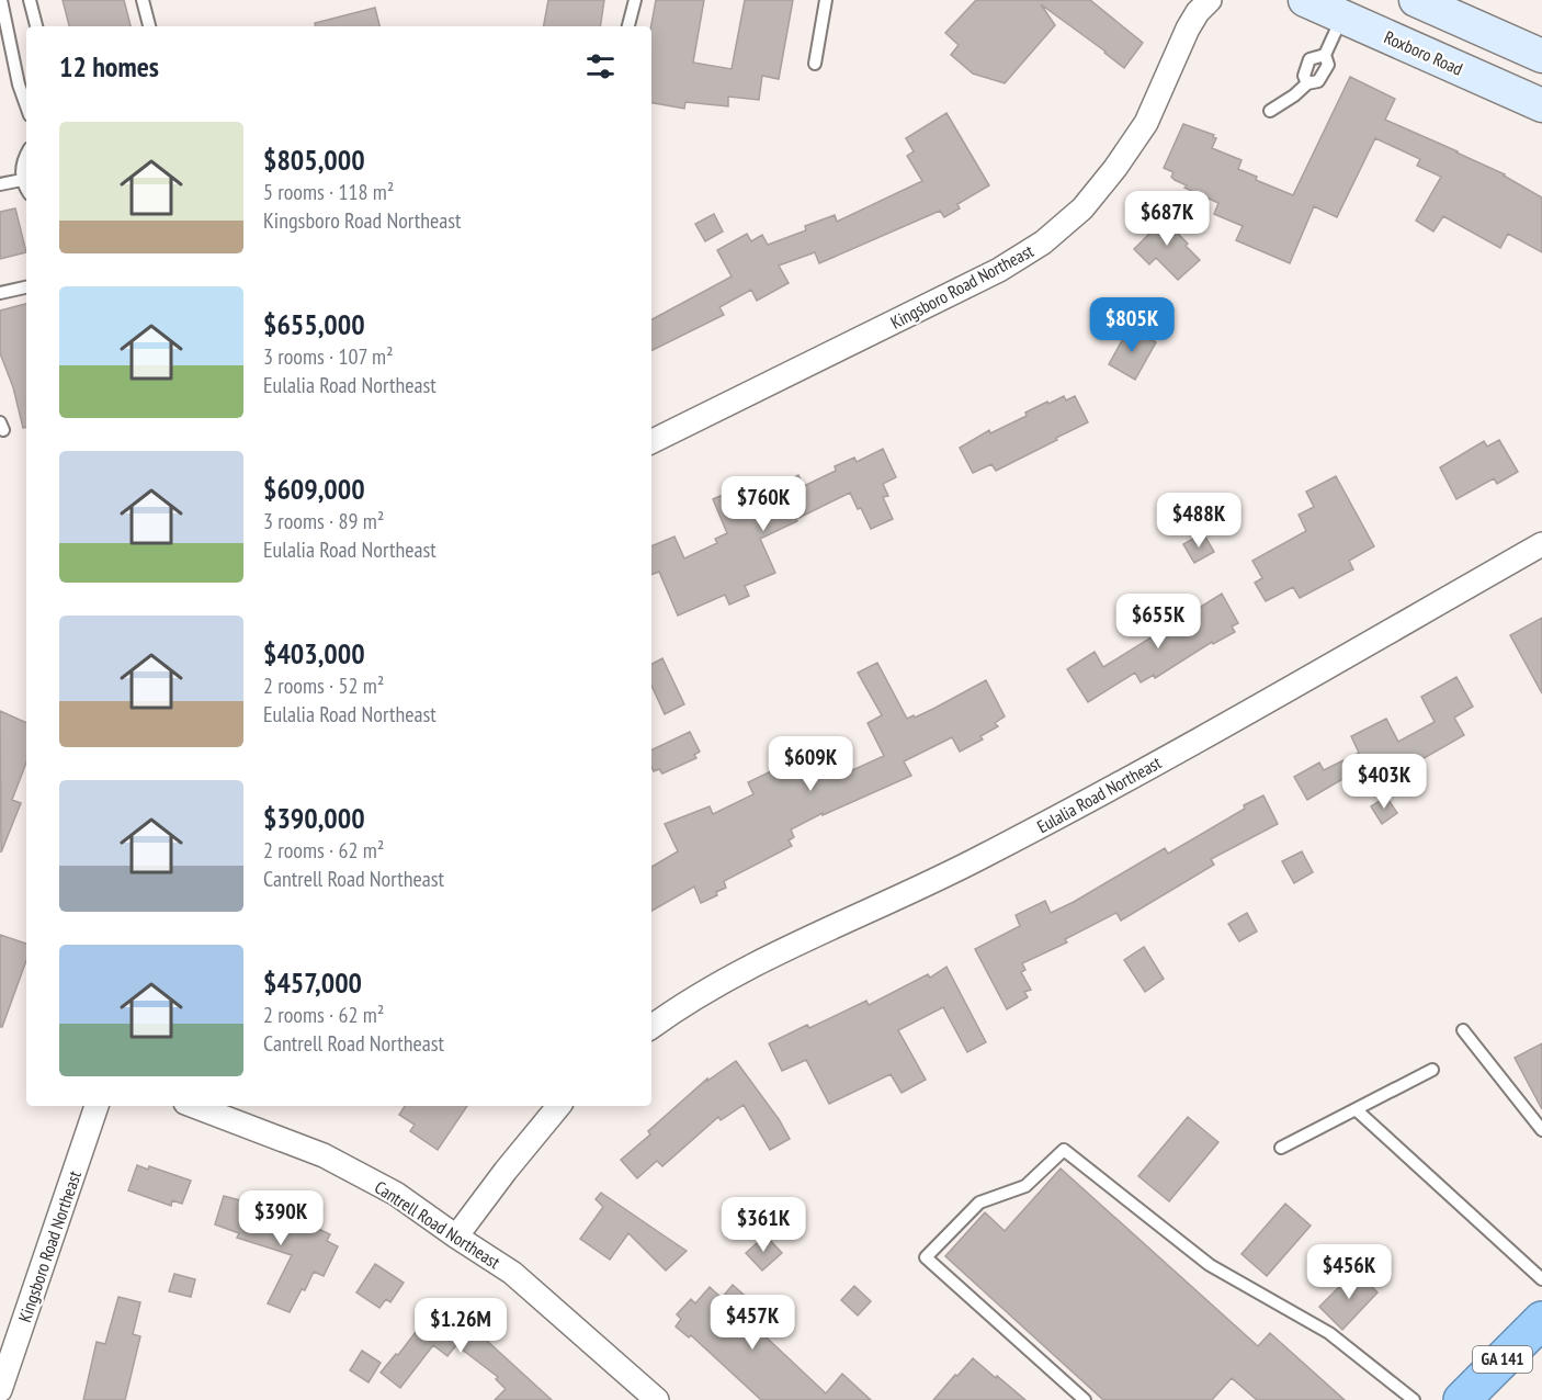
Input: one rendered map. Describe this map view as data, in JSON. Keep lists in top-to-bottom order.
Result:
{
  "streets": {
    "highway": ["GA 141"],
    "main road": ["Roxboro Road"],
    "street": ["Kingsboro Road Northeast", "Eulalia Road Northeast", "Cantrell Road Northeast"]
  },
  "page": {
    "heading": "12 homes",
    "list": [
      {
        "name": "$805,000",
        "note": "5 rooms · 118 m² · Kingsboro Road Northeast"
      },
      {
        "name": "$655,000",
        "note": "3 rooms · 107 m² · Eulalia Road Northeast"
      },
      {
        "name": "$609,000",
        "note": "3 rooms · 89 m² · Eulalia Road Northeast"
      },
      {
        "name": "$403,000",
        "note": "2 rooms · 52 m² · Eulalia Road Northeast"
      },
      {
        "name": "$390,000",
        "note": "2 rooms · 62 m² · Cantrell Road Northeast"
      },
      {
        "name": "$457,000",
        "note": "2 rooms · 62 m² · Cantrell Road Northeast"
      }
    ],
    "price": [
      "$687K",
      "$805K",
      "$760K",
      "$488K",
      "$655K",
      "$609K",
      "$403K",
      "$390K",
      "$361K",
      "$456K",
      "$457K",
      "$1.26M"
    ]
  }
}
